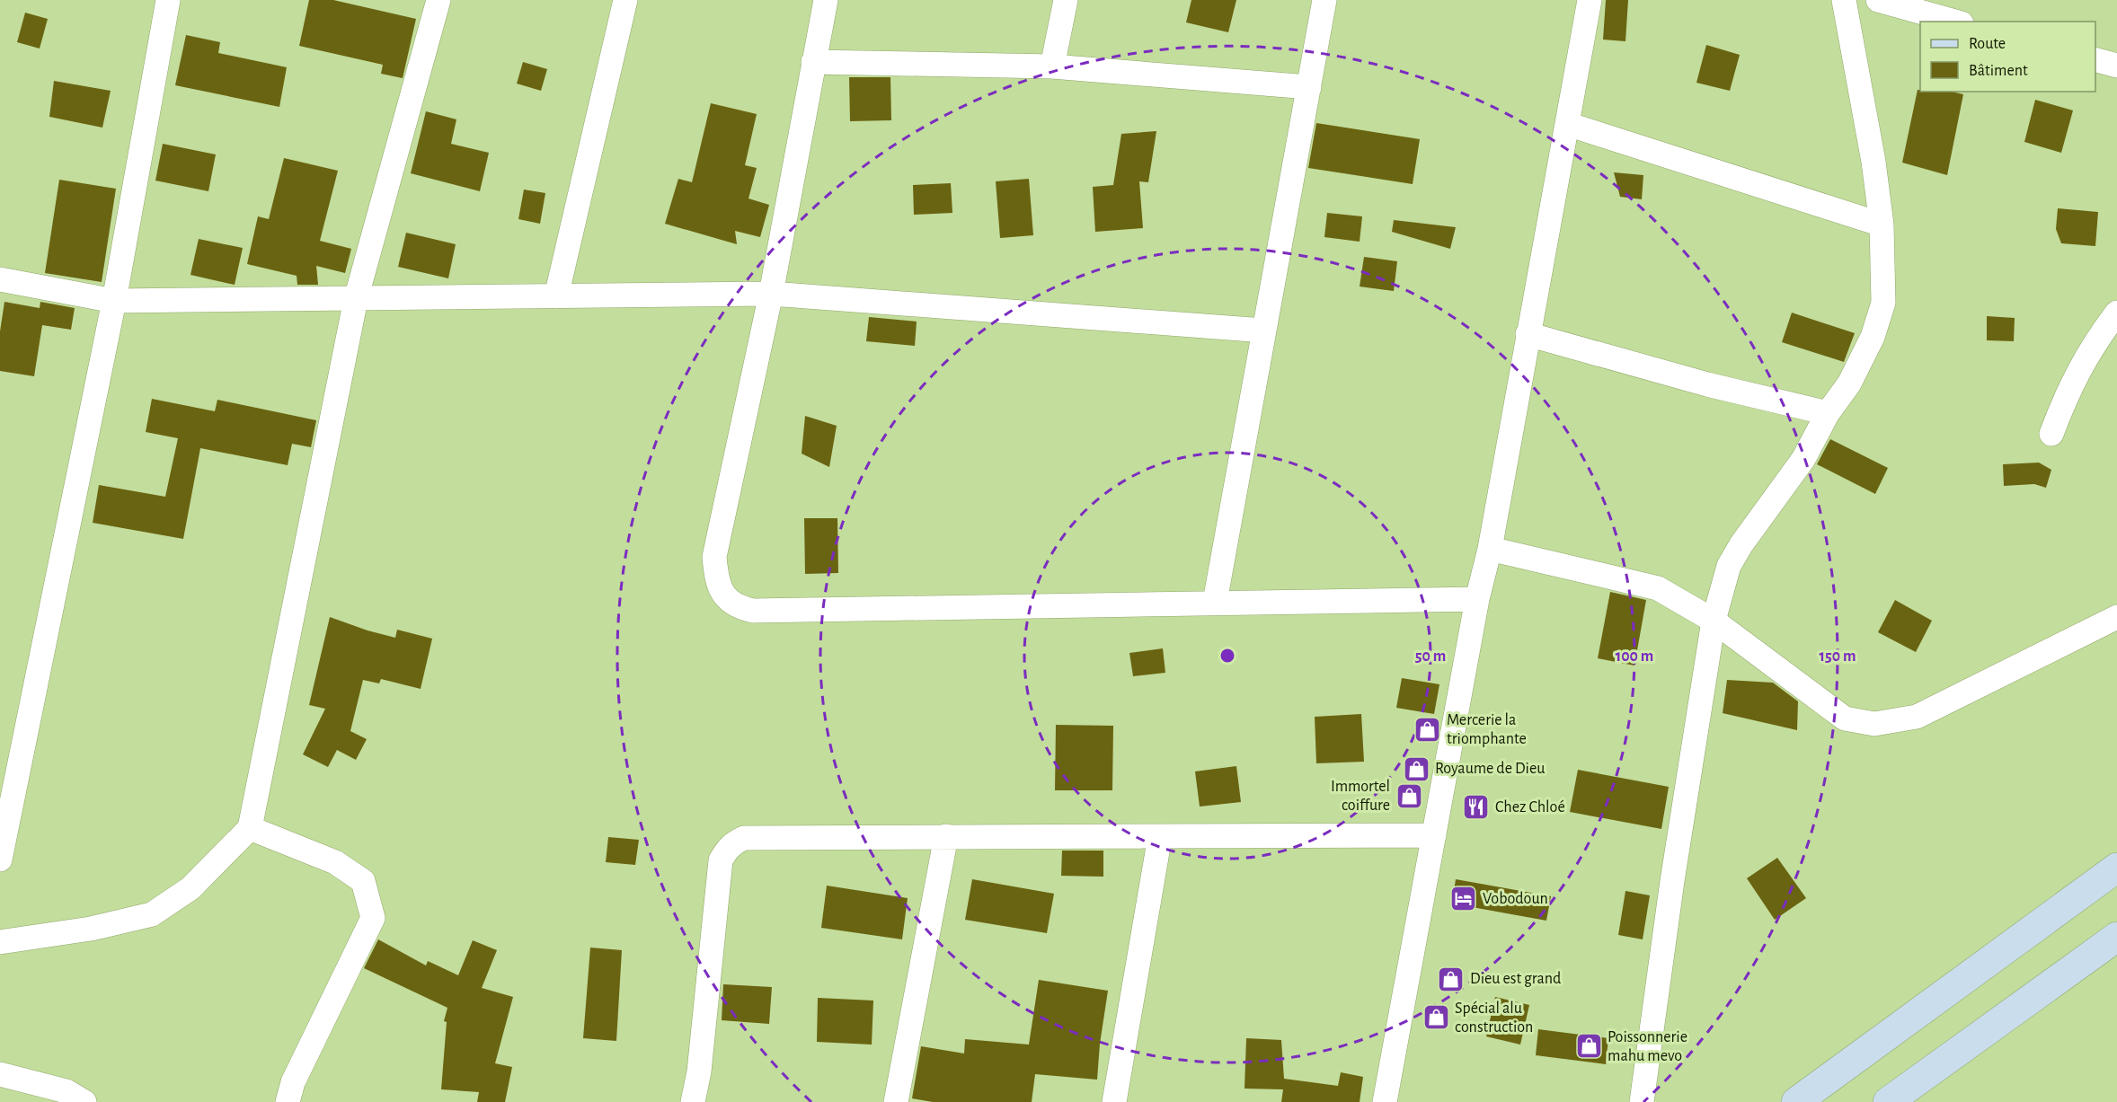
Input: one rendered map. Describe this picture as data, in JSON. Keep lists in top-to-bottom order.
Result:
{
  "places": {
    "shop": [
      "Mercerie la triomphante",
      "Royaume de Dieu",
      "Immortel coiffure",
      "Dieu est grand",
      "Spécial alu construction",
      "Poissonnerie mahu mevo"
    ],
    "restaurant": ["Chez Chloé"],
    "hotel": ["Vobodoun"]
  },
  "legend": ["Route", "Bâtiment"],
  "rings": ["50 m", "100 m", "150 m"]
}
